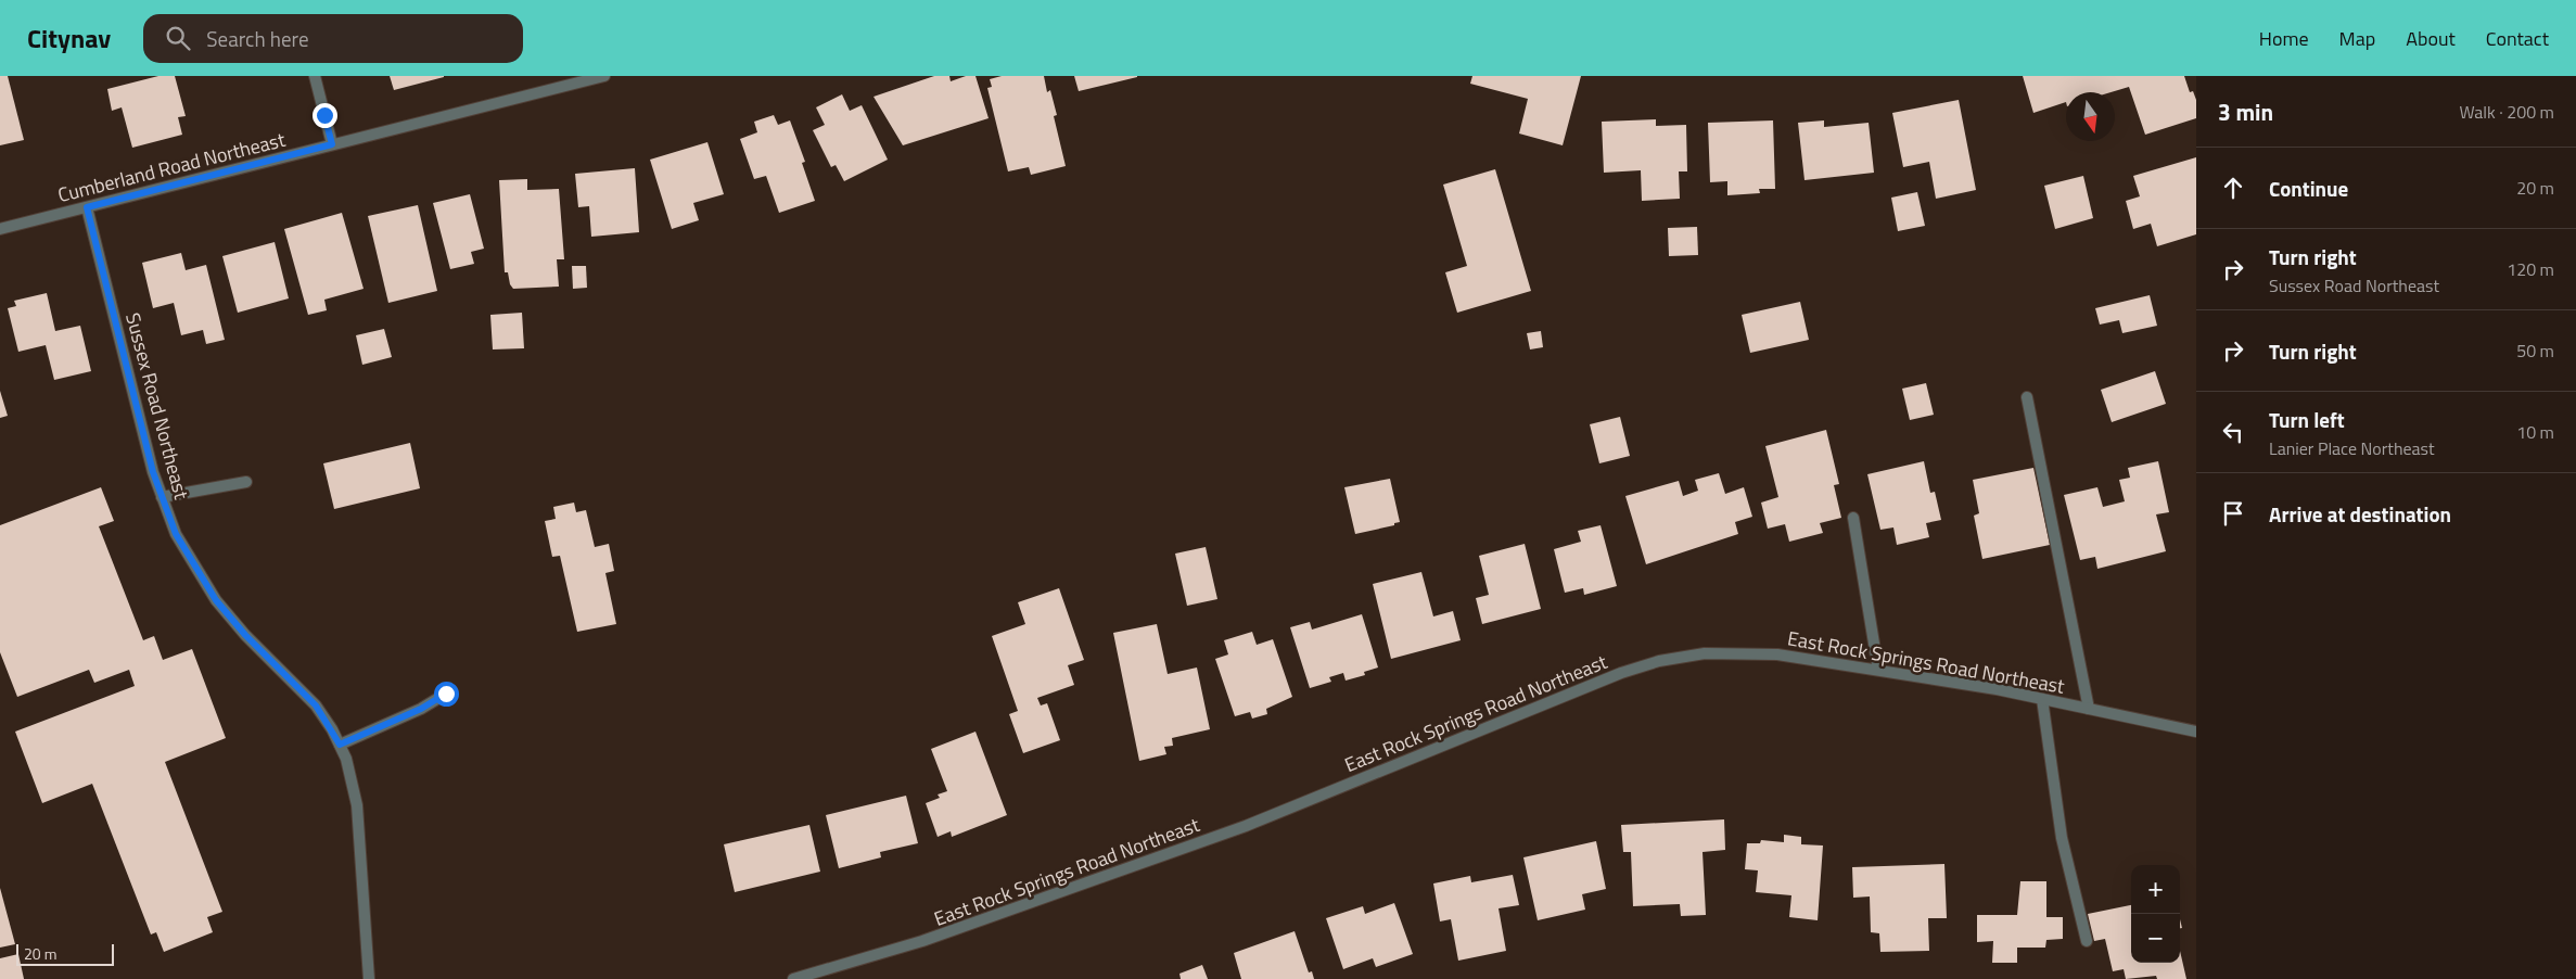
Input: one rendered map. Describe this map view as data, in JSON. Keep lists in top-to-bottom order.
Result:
{
  "streets": {
    "street": ["Cumberland Road Northeast", "Sussex Road Northeast", "East Rock Springs Road Northeast"]
  },
  "crossings": [
    ["Cumberland Road Northeast", "Sussex Road Northeast"]
  ],
  "scale_bar": "20 m",
  "north": "bottom",
  "page": {
    "header": "Citynav",
    "search": "Search here",
    "nav": [
      "Home",
      "Map",
      "About",
      "Contact"
    ],
    "heading": ["3 min", "Walk · 200 m"],
    "list": [
      ["Continue", "20 m"],
      ["Turn right", "Sussex Road Northeast", "120 m"],
      ["Turn right", "50 m"],
      ["Turn left", "Lanier Place Northeast", "10 m"],
      "Arrive at destination"
    ],
    "map_buttons": ["+", "−"],
    "scale": "20 m"
  }
}
